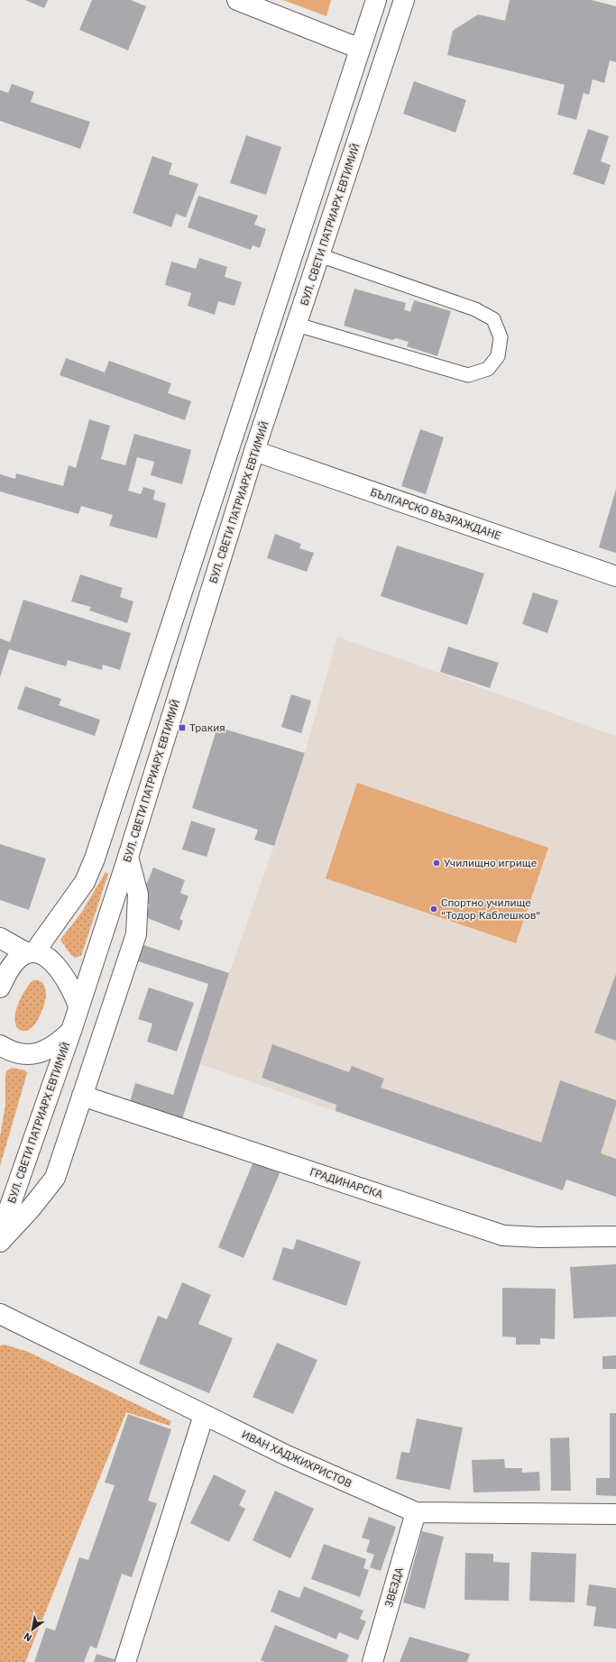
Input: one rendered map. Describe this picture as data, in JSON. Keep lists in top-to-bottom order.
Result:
{
  "streets": {
    "street": [
      "БУЛ. СВЕТИ ПАТРИАРХ ЕВТИМИЙ",
      "БЪЛГАРСКО ВЪЗРАЖДАНЕ",
      "ГРАДИНАРСКА",
      "ИВАН ХАДЖИХРИСТОВ",
      "ЗВЕЗДА"
    ]
  },
  "crossings": [
    ["БУЛ. СВЕТИ ПАТРИАРХ ЕВТИМИЙ", "БЪЛГАРСКО ВЪЗРАЖДАНЕ"],
    ["ИВАН ХАДЖИХРИСТОВ", "ЗВЕЗДА"]
  ],
  "places": {
    "transit": ["Тракия"],
    "other": ["Училищно игрище", "Спортно училище \"Тодор Каблешков\""]
  },
  "north": "bottom left"
}
